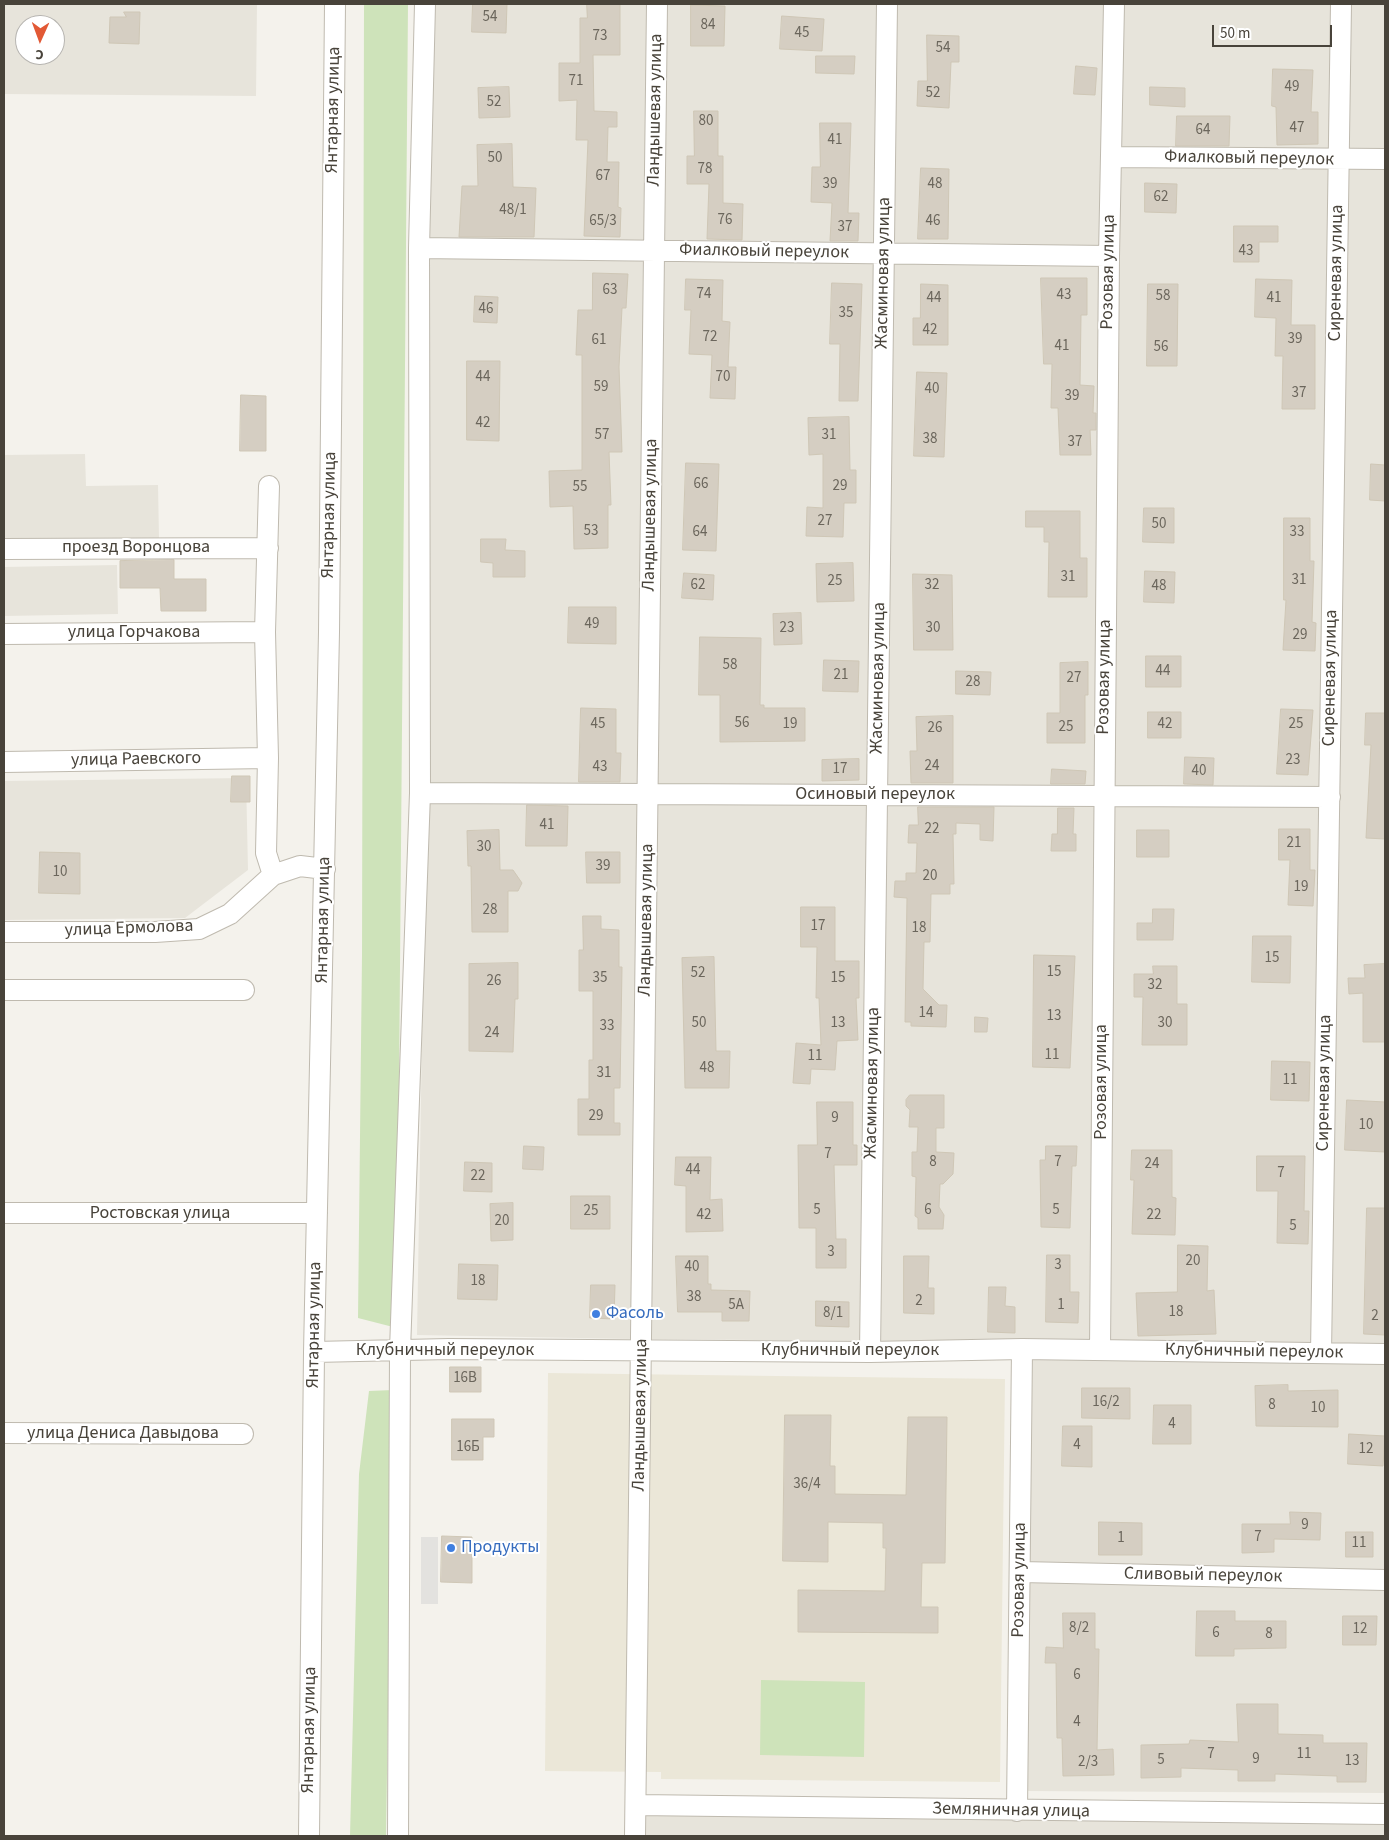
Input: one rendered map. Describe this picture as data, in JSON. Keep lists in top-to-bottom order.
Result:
{
  "streets": {
    "street": [
      "Янтарная улица",
      "Ландышевая улица",
      "Фиалковый переулок",
      "Розовая улица",
      "Жасминовая улица",
      "Сиреневая улица",
      "проезд Воронцова",
      "улица Горчакова",
      "улица Раевского",
      "Осиновый переулок",
      "улица Ермолова",
      "Ростовская улица",
      "Клубничный переулок",
      "улица Дениса Давыдова",
      "Сливовый переулок",
      "Земляничная улица"
    ]
  },
  "crossings": [
    ["Янтарная улица", "улица Ермолова"],
    ["Янтарная улица", "Ростовская улица"],
    ["Янтарная улица", "Клубничный переулок"],
    ["Ландышевая улица", "Фиалковый переулок"],
    ["Ландышевая улица", "Осиновый переулок"],
    ["Ландышевая улица", "Клубничный переулок"],
    ["Ландышевая улица", "Земляничная улица"],
    ["Фиалковый переулок", "Розовая улица"],
    ["Фиалковый переулок", "Жасминовая улица"],
    ["Фиалковый переулок", "Сиреневая улица"],
    ["Розовая улица", "Осиновый переулок"],
    ["Розовая улица", "Клубничный переулок"],
    ["Розовая улица", "Сливовый переулок"],
    ["Розовая улица", "Земляничная улица"],
    ["Жасминовая улица", "Осиновый переулок"],
    ["Жасминовая улица", "Клубничный переулок"],
    ["Сиреневая улица", "Осиновый переулок"],
    ["Сиреневая улица", "Клубничный переулок"]
  ],
  "places": ["Фасоль", "Продукты"],
  "house_numbers": [
    "54",
    "84",
    "45",
    "73",
    "54",
    "71",
    "49",
    "52",
    "52",
    "80",
    "47",
    "64",
    "41",
    "50",
    "78",
    "67",
    "39",
    "48",
    "62",
    "48/1",
    "76",
    "65/3",
    "46",
    "37",
    "43",
    "63",
    "74",
    "43",
    "58",
    "44",
    "41",
    "46",
    "35",
    "42",
    "72",
    "39",
    "61",
    "41",
    "56",
    "44",
    "70",
    "59",
    "40",
    "37",
    "39",
    "42",
    "57",
    "31",
    "38",
    "37",
    "66",
    "29",
    "55",
    "27",
    "50",
    "53",
    "64",
    "33",
    "31",
    "31",
    "25",
    "62",
    "32",
    "48",
    "49",
    "23",
    "30",
    "29",
    "58",
    "44",
    "21",
    "27",
    "28",
    "56",
    "45",
    "19",
    "42",
    "25",
    "25",
    "26",
    "23",
    "24",
    "43",
    "17",
    "40",
    "41",
    "22",
    "21",
    "30",
    "39",
    "10",
    "20",
    "19",
    "28",
    "17",
    "18",
    "15",
    "15",
    "52",
    "35",
    "15",
    "26",
    "32",
    "14",
    "13",
    "50",
    "13",
    "30",
    "33",
    "24",
    "11",
    "11",
    "48",
    "31",
    "11",
    "29",
    "9",
    "10",
    "7",
    "8",
    "7",
    "24",
    "44",
    "7",
    "22",
    "5",
    "6",
    "5",
    "25",
    "42",
    "22",
    "20",
    "5",
    "3",
    "20",
    "3",
    "40",
    "18",
    "38",
    "2",
    "5А",
    "1",
    "18",
    "8/1",
    "2",
    "16В",
    "16/2",
    "8",
    "10",
    "4",
    "4",
    "16Б",
    "12",
    "36/4",
    "9",
    "7",
    "1",
    "11",
    "8/2",
    "12",
    "6",
    "8",
    "6",
    "4",
    "7",
    "11",
    "9",
    "5",
    "13",
    "2/3"
  ],
  "scale_bar": "50 m",
  "north": "bottom"
}
